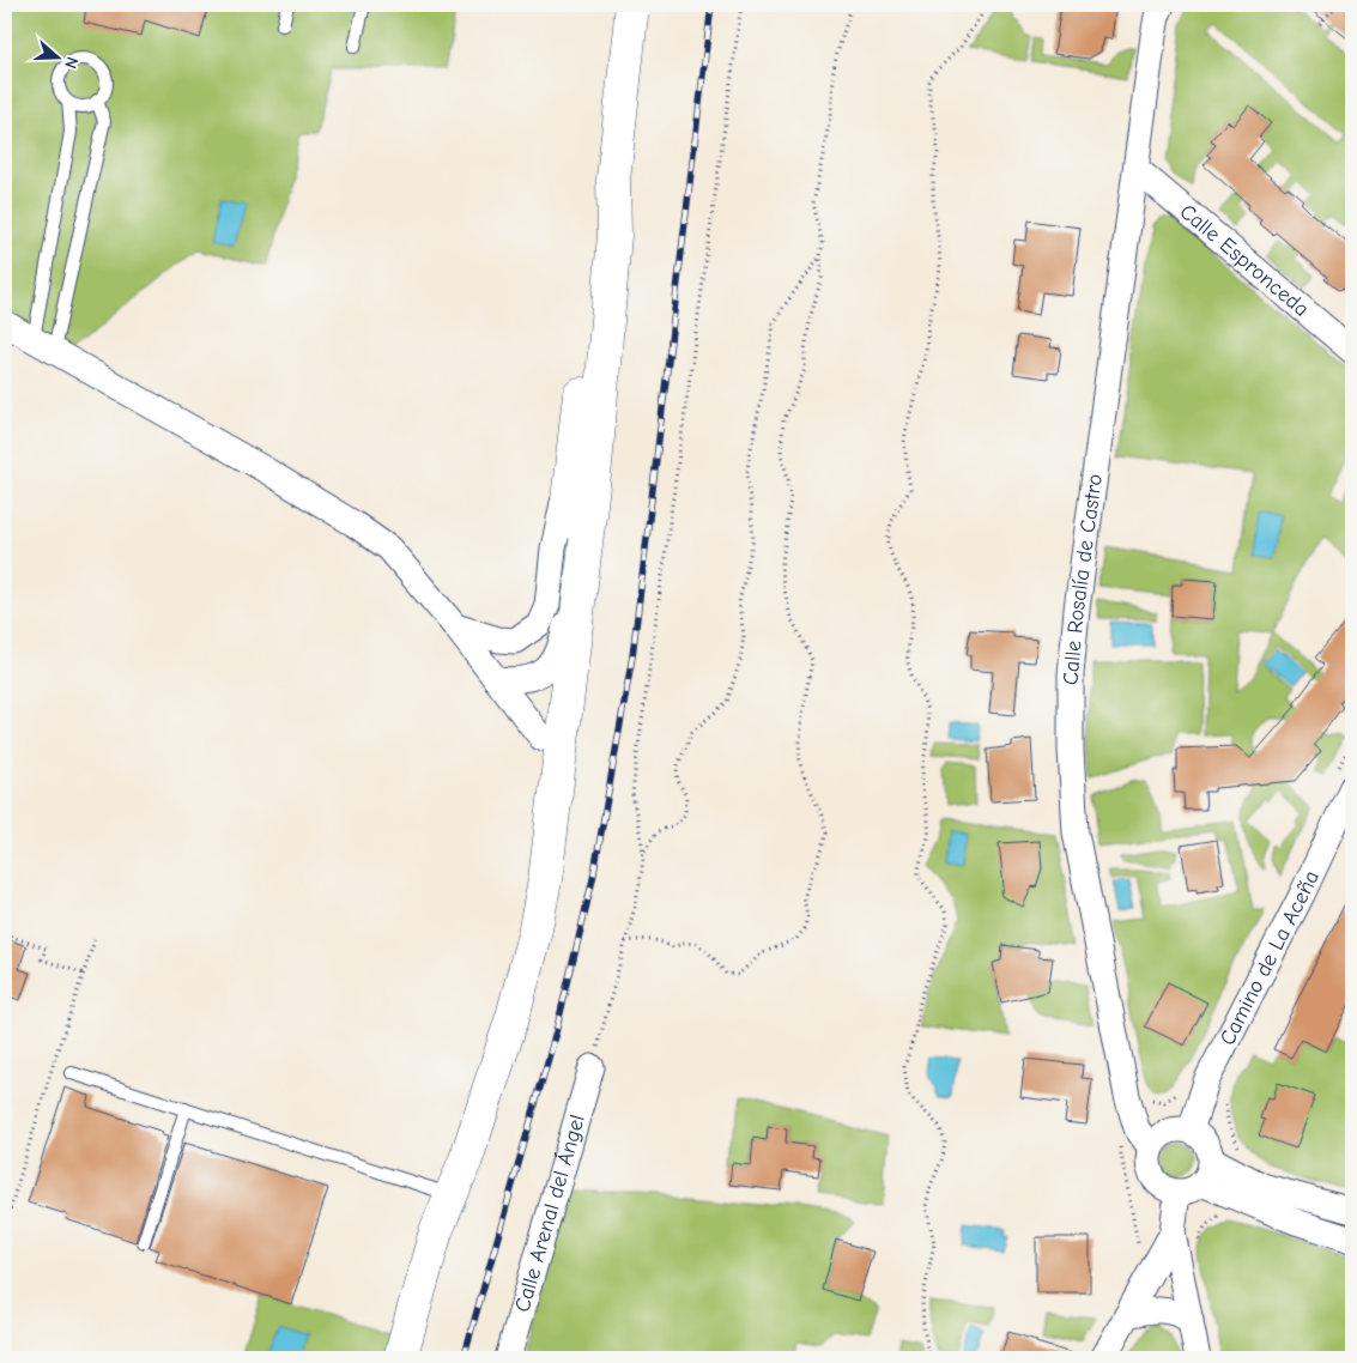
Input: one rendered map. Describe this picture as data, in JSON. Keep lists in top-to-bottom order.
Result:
{
  "streets": {
    "street": [
      "Calle Espronceda",
      "Calle Rosalía de Castro",
      "Camino de La Aceña",
      "Calle Arenal del Ángel"
    ]
  },
  "crossings": [
    ["Calle Espronceda", "Calle Rosalía de Castro"],
    ["Calle Rosalía de Castro", "Camino de La Aceña"]
  ],
  "north": "right"
}
